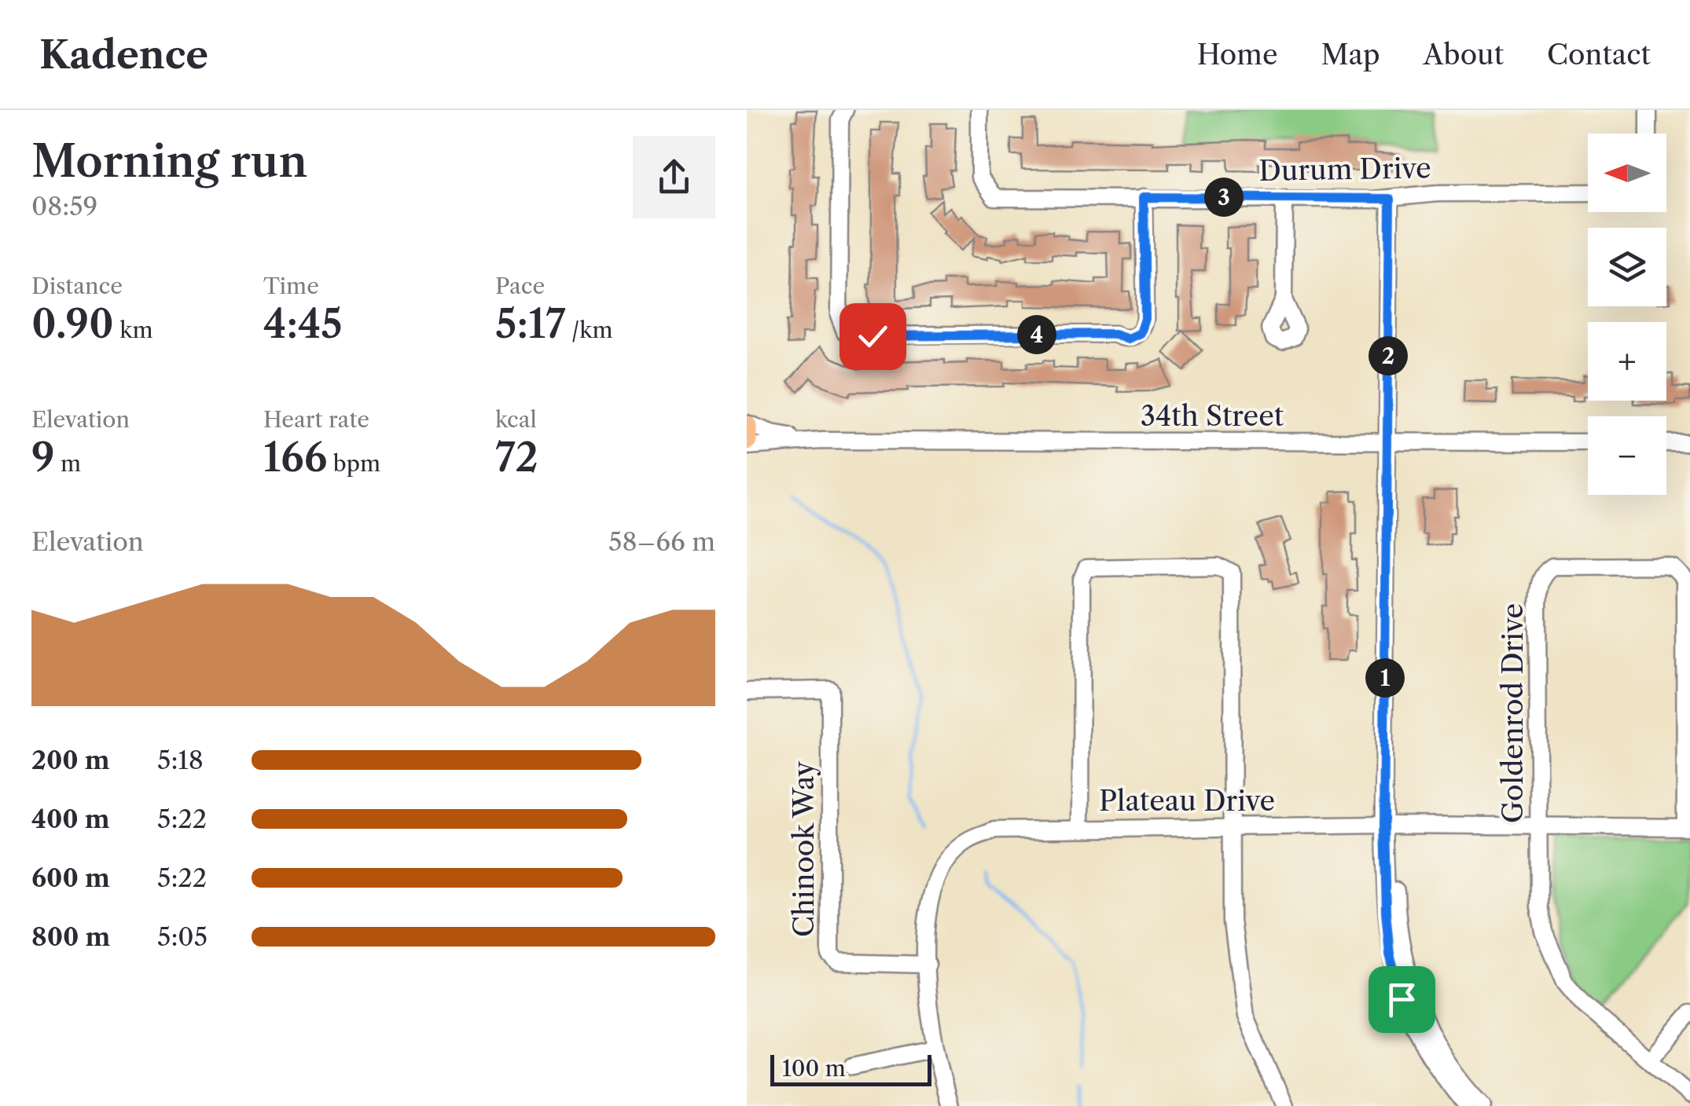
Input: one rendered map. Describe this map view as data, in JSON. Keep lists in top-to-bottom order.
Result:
{
  "streets": {
    "street": [
      "Durum Drive",
      "34th Street",
      "Goldenrod Drive",
      "Plateau Drive",
      "Chinook Way"
    ]
  },
  "crossings": [
    ["Goldenrod Drive", "Plateau Drive"],
    ["Plateau Drive", "Chinook Way"]
  ],
  "scale_bar": "100 m",
  "north": "left",
  "page": {
    "header": "Kadence",
    "nav": [
      "Home",
      "Map",
      "About",
      "Contact"
    ],
    "heading": ["Morning run", "08:59"],
    "map_buttons": ["+", "−"],
    "pins": [
      "3",
      "4",
      "2",
      "1"
    ],
    "stats": [
      ["Distance", "0.90 km"],
      ["Time", "4:45"],
      ["Pace", "5:17 /km"],
      ["Elevation", "9 m"],
      ["Heart rate", "166 bpm"],
      ["kcal", "72"]
    ],
    "chart": ["Elevation", "58–66 m"],
    "list": [
      {
        "name": "200 m",
        "note": "5:18"
      },
      {
        "name": "400 m",
        "note": "5:22"
      },
      {
        "name": "600 m",
        "note": "5:22"
      },
      {
        "name": "800 m",
        "note": "5:05"
      }
    ],
    "scale": "100 m"
  }
}
